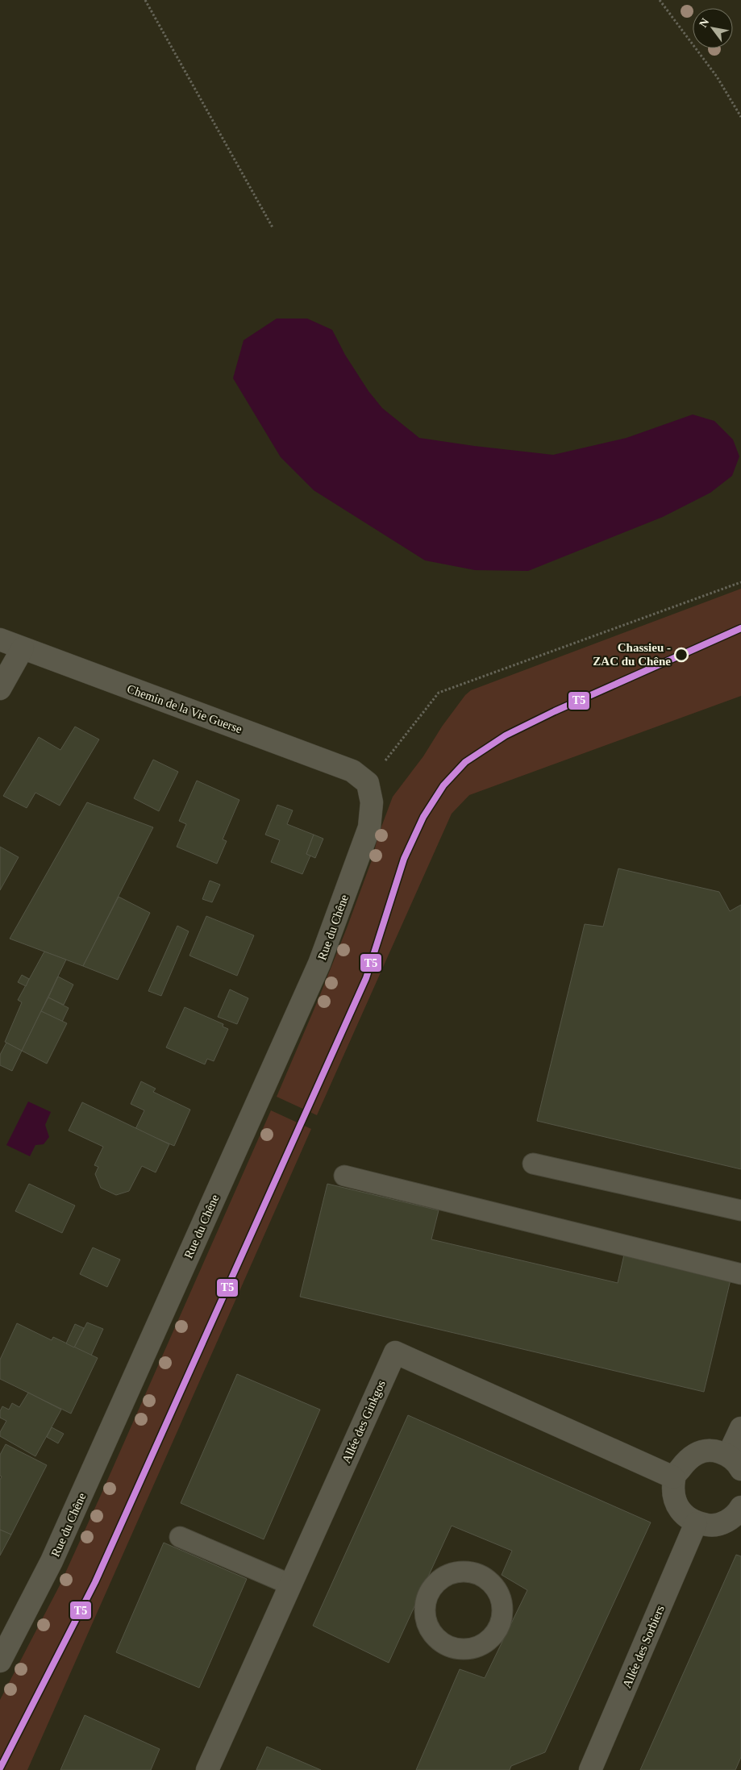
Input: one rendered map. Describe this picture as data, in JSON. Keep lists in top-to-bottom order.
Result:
{
  "streets": {
    "street": [
      "Chemin de la Vie Guerse",
      "Rue du Chêne",
      "Allée des Ginkgos",
      "Allée des Sorbiers"
    ]
  },
  "crossings": [
    ["Chemin de la Vie Guerse", "Rue du Chêne"]
  ],
  "places": ["Chassieu - ZAC du Chêne"],
  "lines": ["transit line T5"],
  "north": "top left"
}
